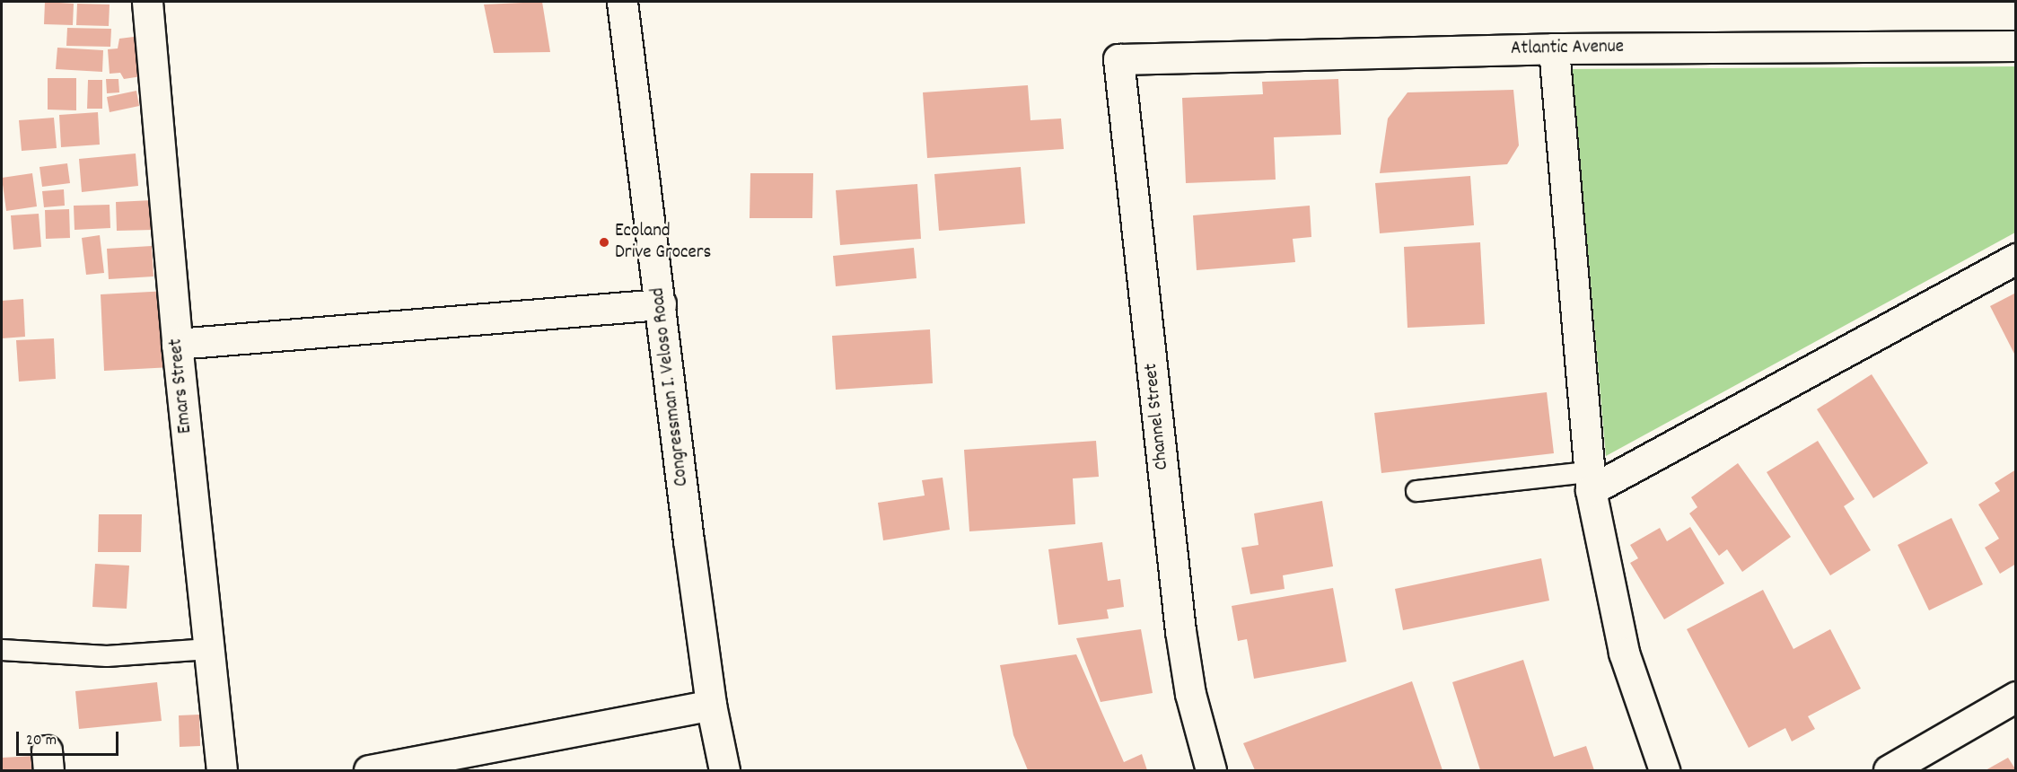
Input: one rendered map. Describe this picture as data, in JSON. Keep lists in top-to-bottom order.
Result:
{
  "streets": {
    "street": [
      "Atlantic Avenue",
      "Emars Street",
      "Congressman I. Veloso Road",
      "Channel Street"
    ]
  },
  "crossings": [
    ["Atlantic Avenue", "Channel Street"]
  ],
  "places": ["Ecoland Drive Grocers"],
  "scale_bar": "20 m"
}
